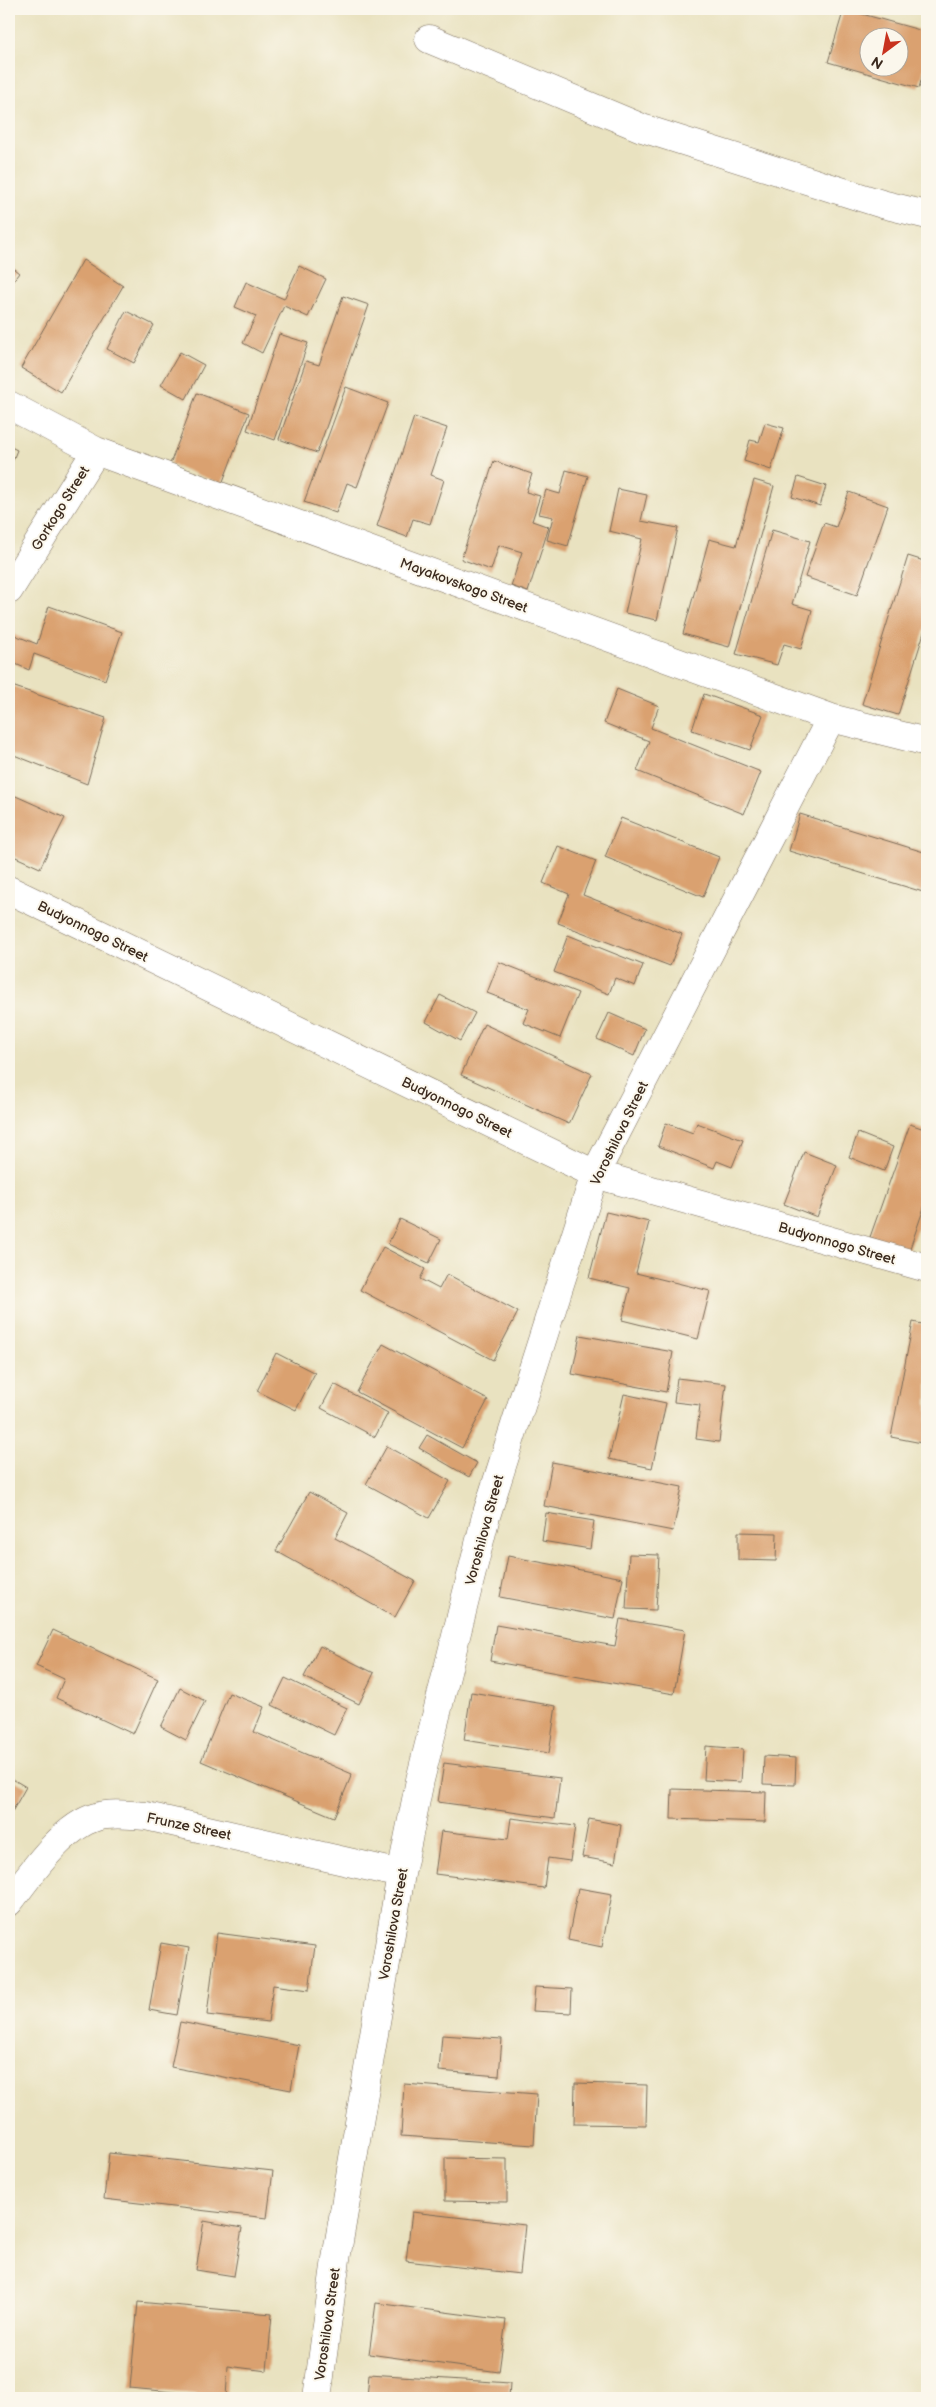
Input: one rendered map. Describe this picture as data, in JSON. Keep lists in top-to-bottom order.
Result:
{
  "streets": {
    "street": [
      "Gorkogo Street",
      "Mayakovskogo Street",
      "Budyonnogo Street",
      "Voroshilova Street",
      "Frunze Street"
    ]
  },
  "crossings": [
    ["Gorkogo Street", "Mayakovskogo Street"],
    ["Mayakovskogo Street", "Voroshilova Street"],
    ["Budyonnogo Street", "Voroshilova Street"],
    ["Voroshilova Street", "Frunze Street"]
  ],
  "north": "bottom left"
}
